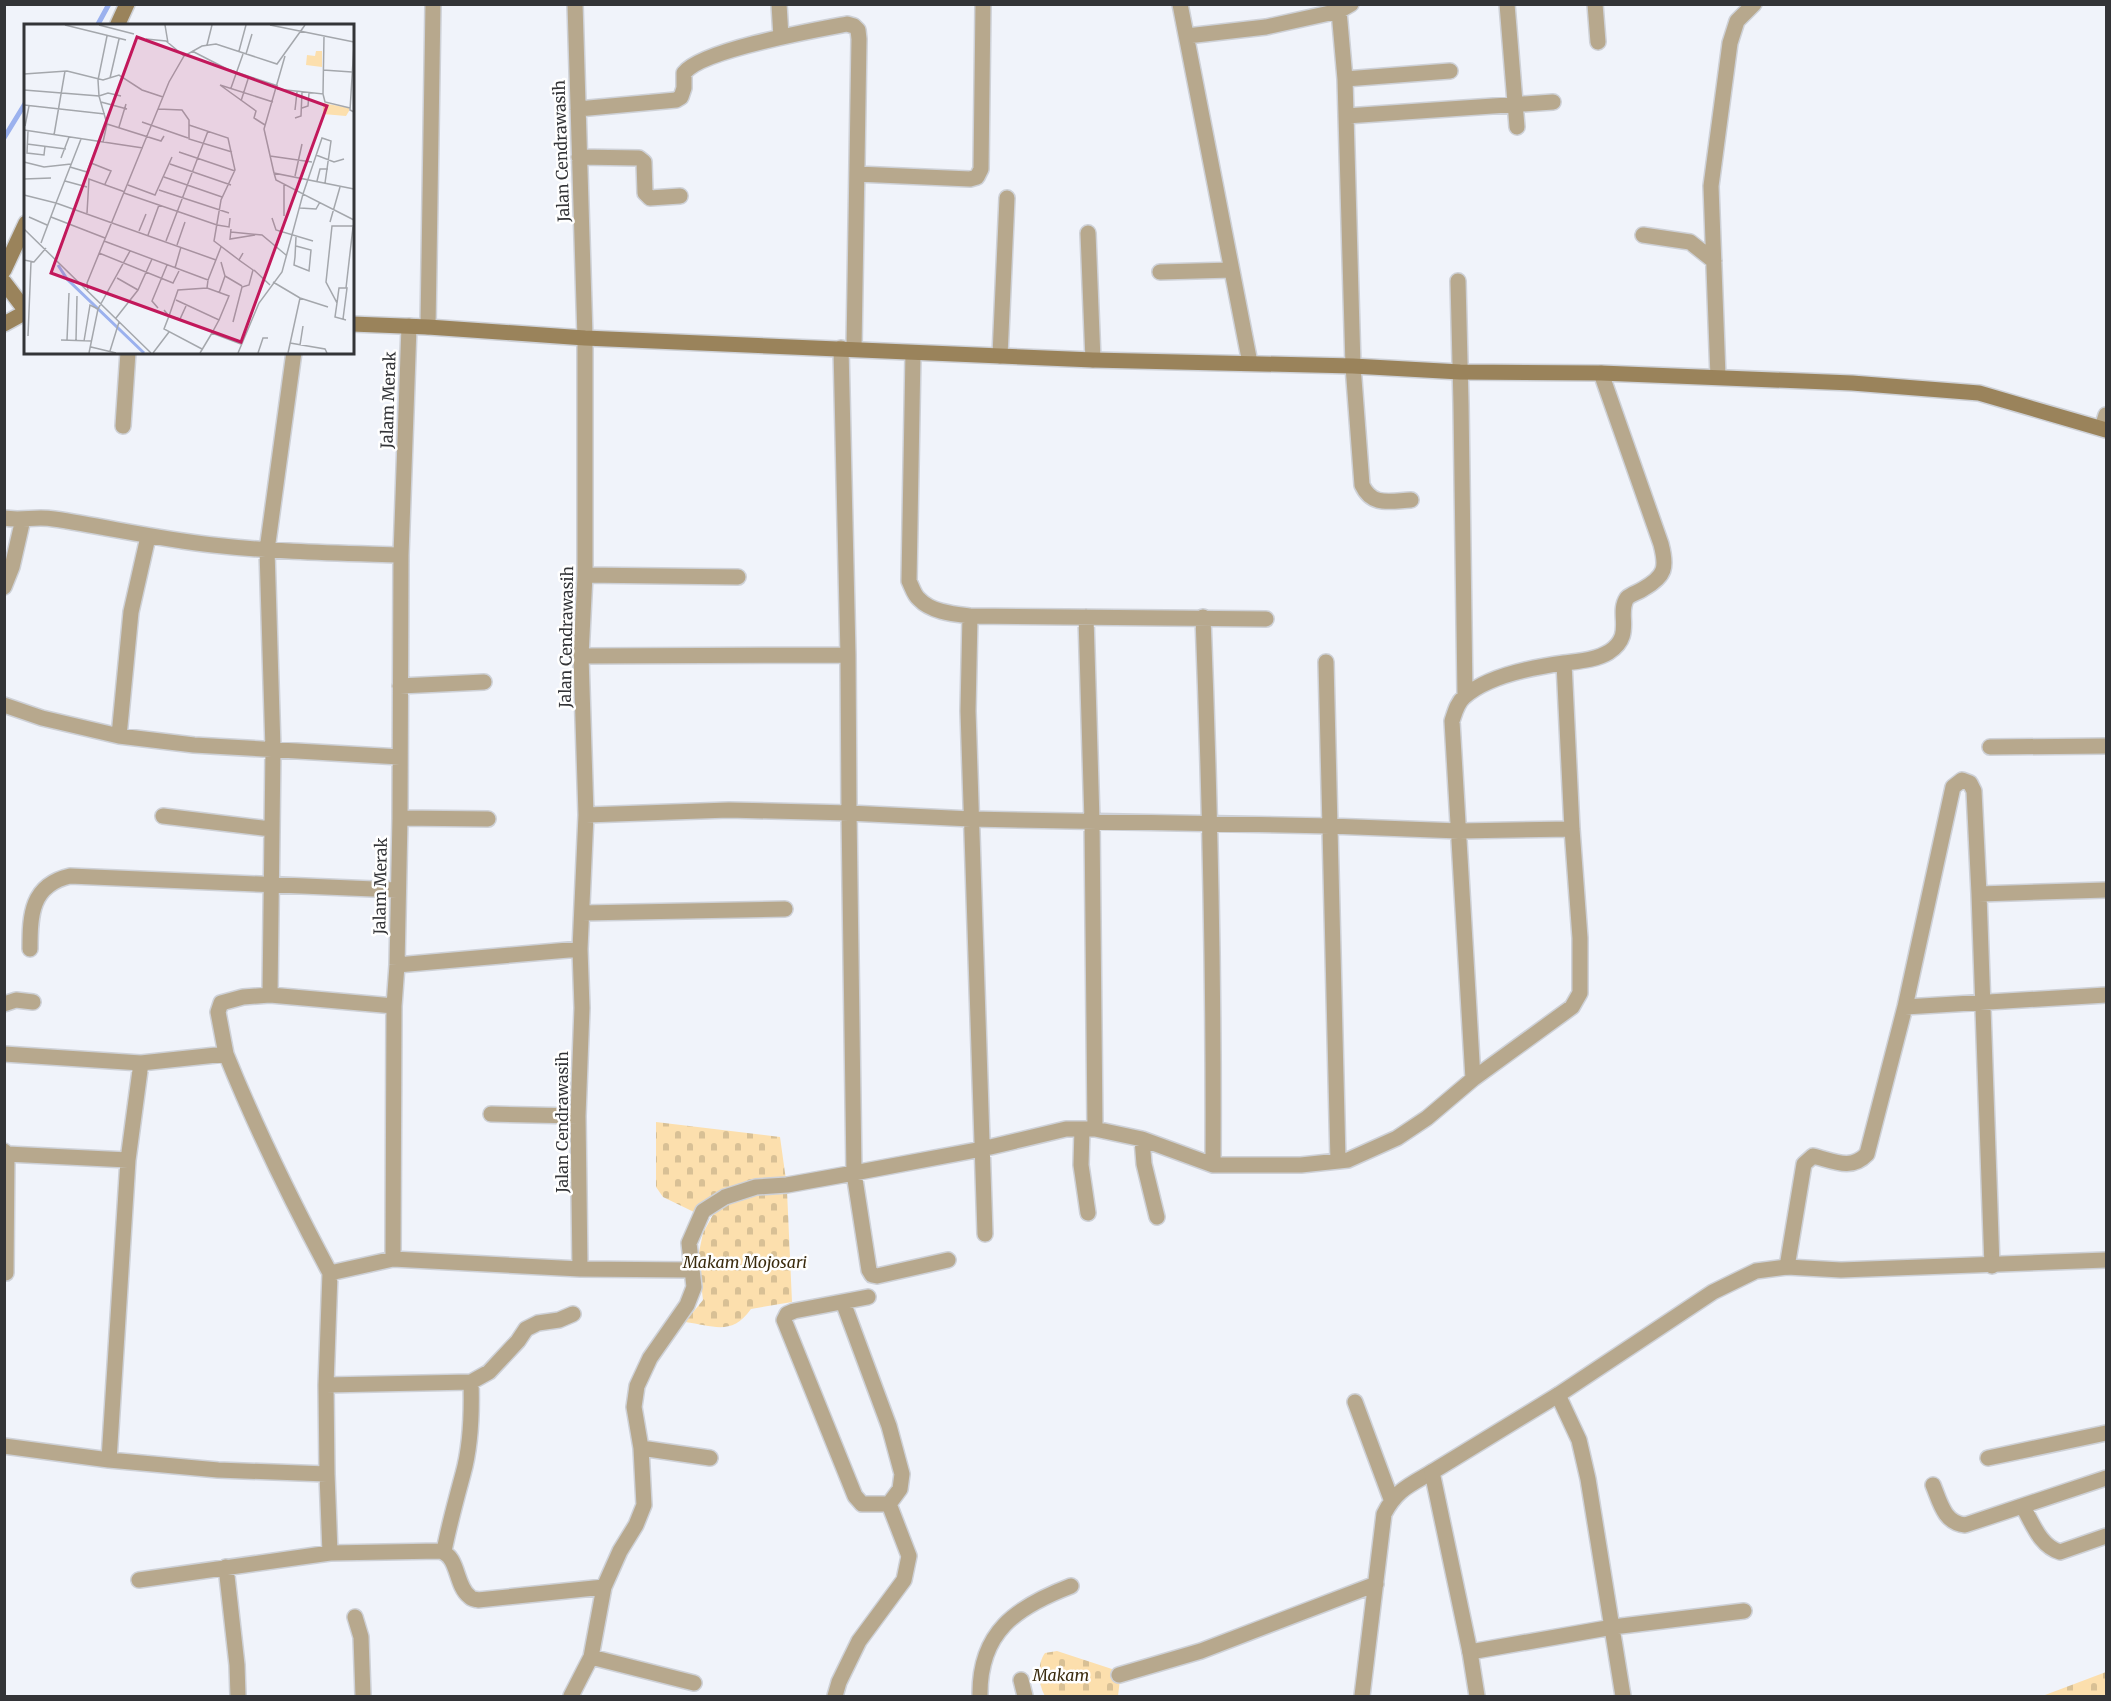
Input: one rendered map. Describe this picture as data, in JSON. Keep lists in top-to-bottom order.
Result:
{
  "streets": {
    "street": ["Jalan Cendrawasih", "Jalam Merak"]
  },
  "parks": ["Makam Mojosari", "Makam"]
}
